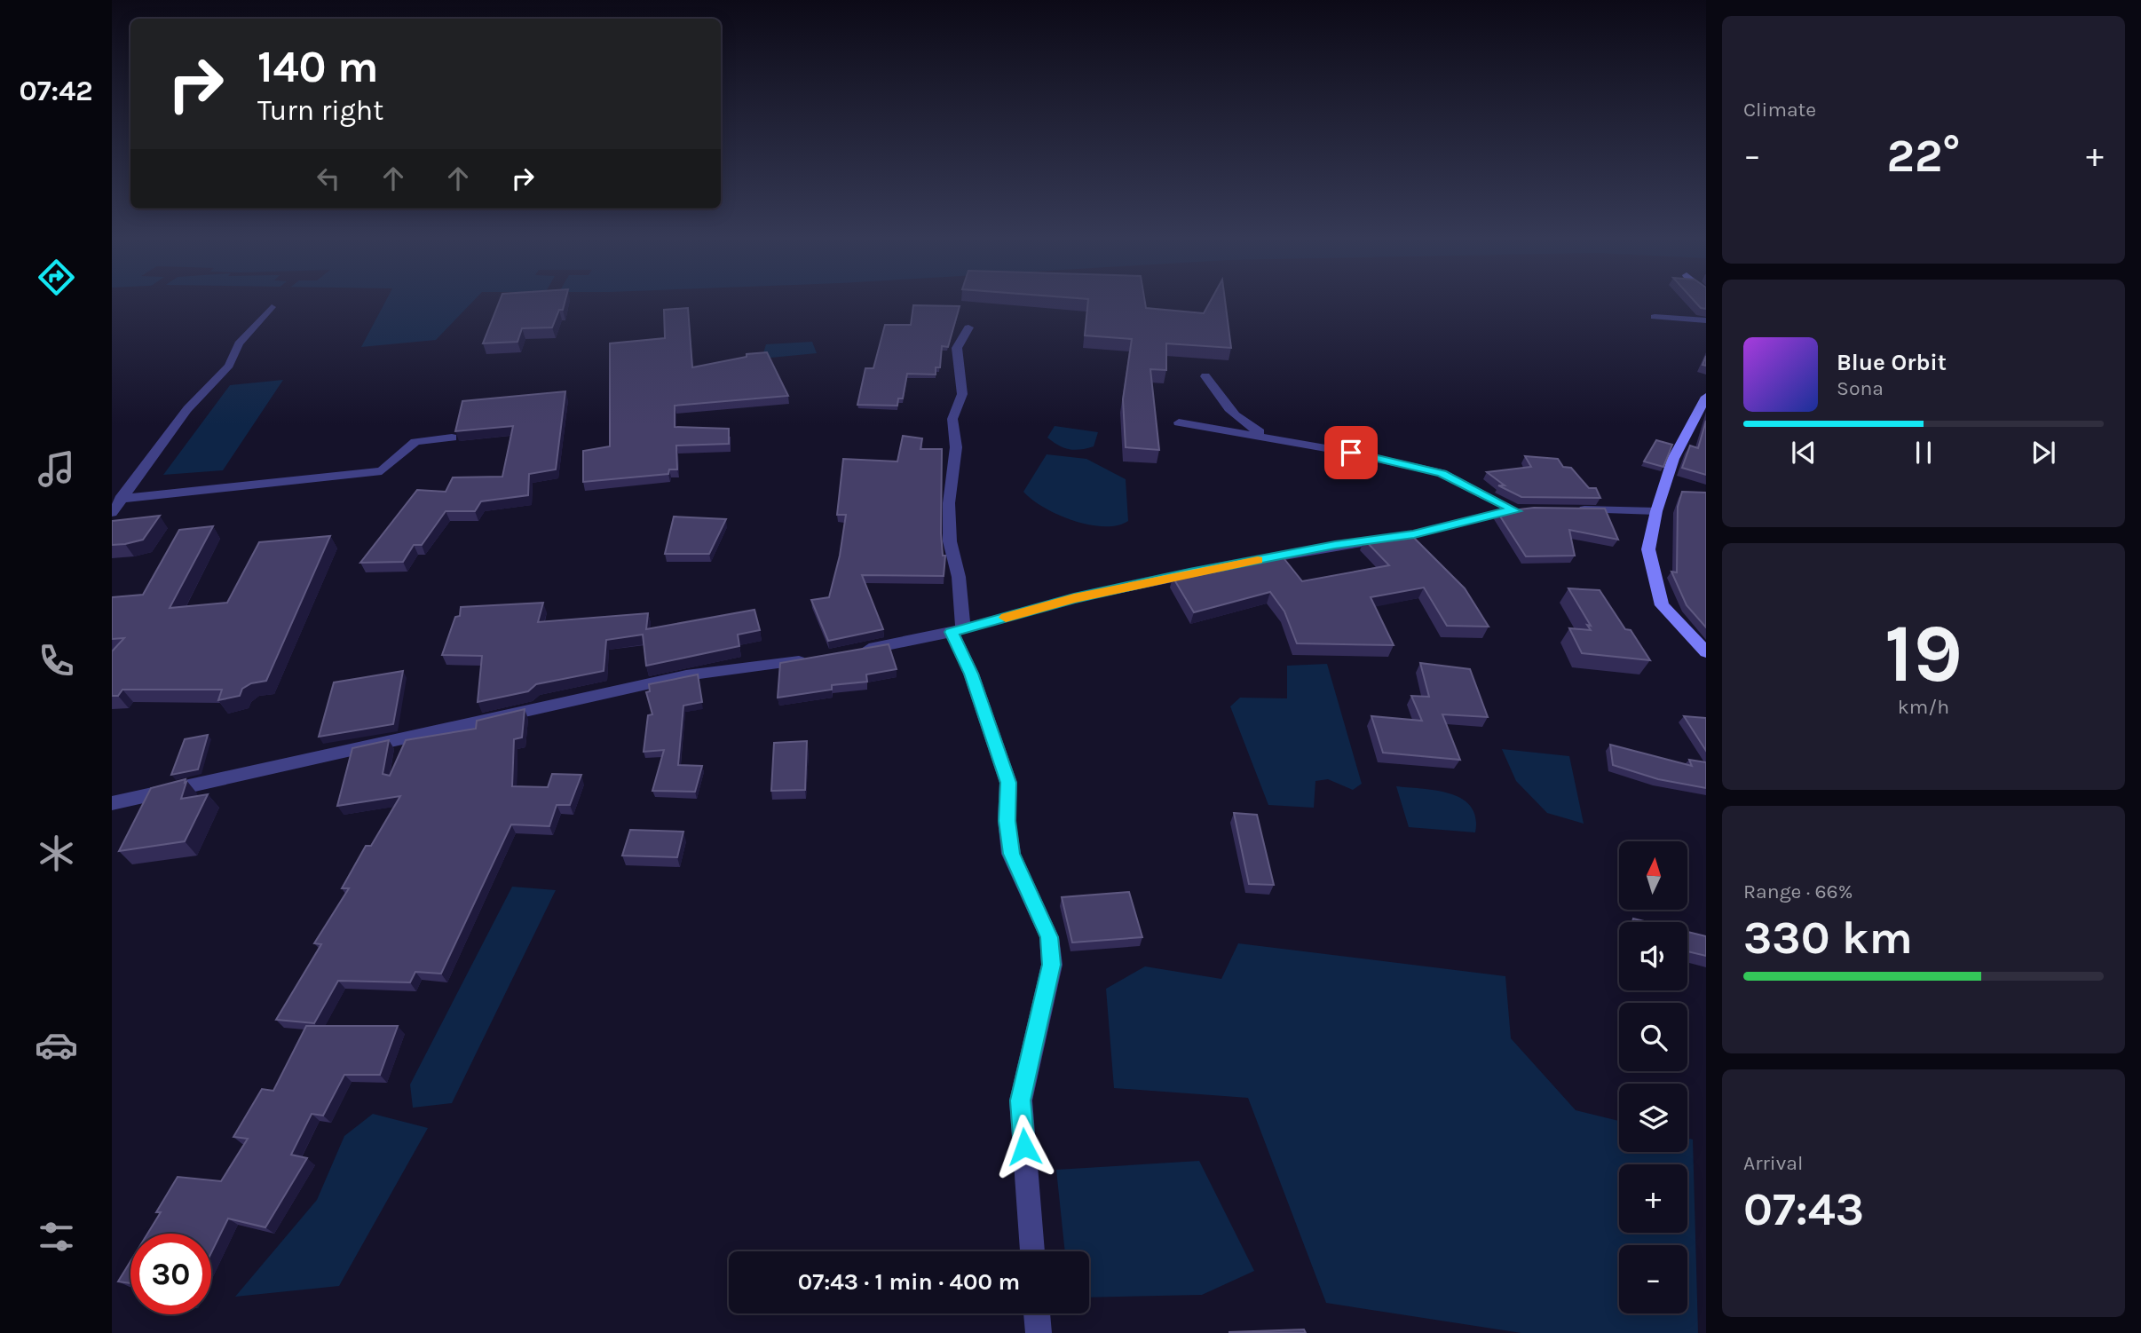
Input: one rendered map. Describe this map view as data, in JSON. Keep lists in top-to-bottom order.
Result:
{
  "north": "top",
  "page": {
    "tabs": "07:42",
    "tile": [
      "Climate",
      ["19", "km/h"],
      ["Range · 66%", "330 km"],
      ["Arrival", "07:43"]
    ],
    "turn": ["140 m", "Turn right"],
    "heat": ["−", "22°", "+"],
    "song": ["Blue Orbit", "Sona"],
    "map_buttons": ["+", "−"],
    "limit": "30",
    "trip": "07:43 · 1 min · 400 m"
  }
}
